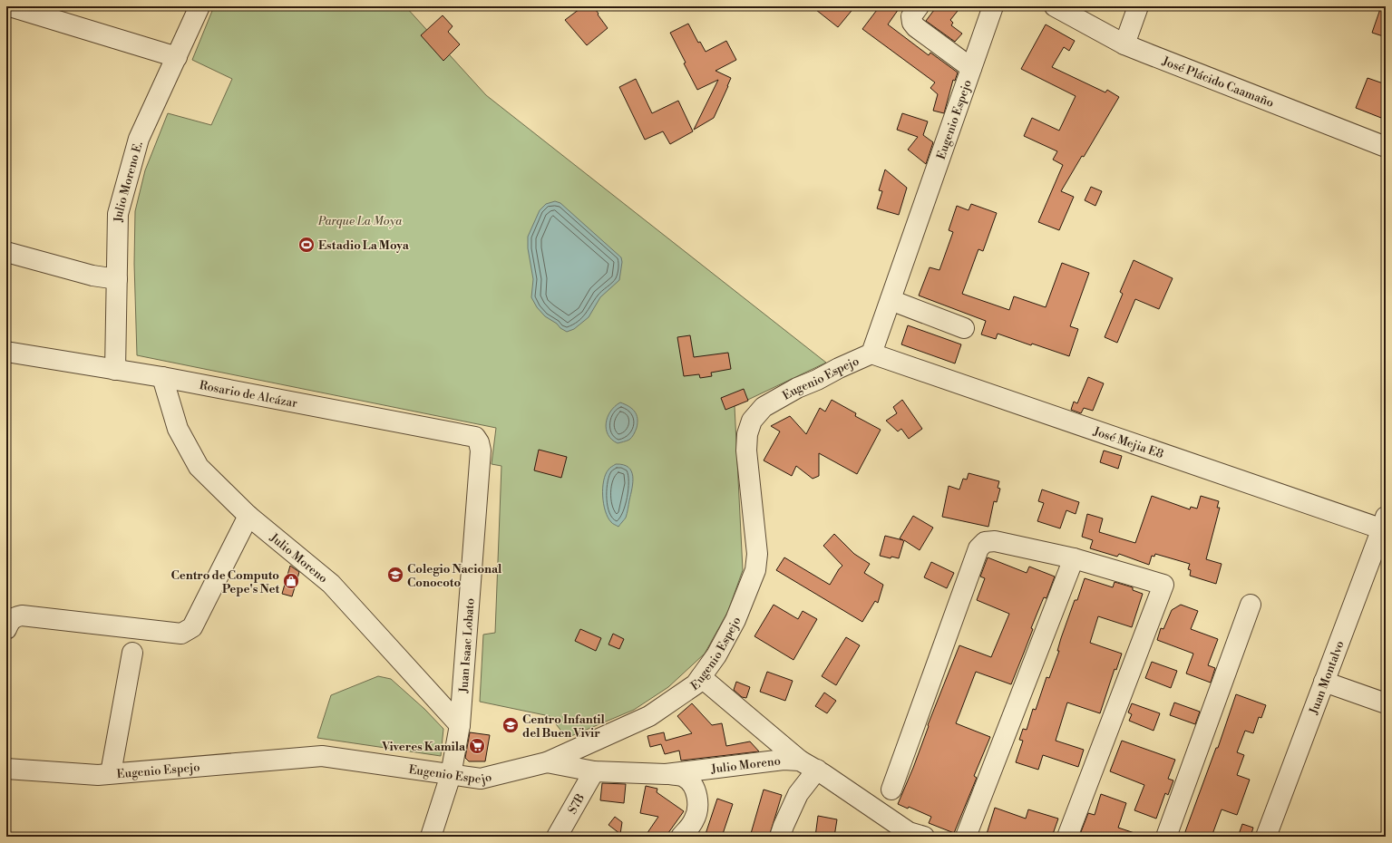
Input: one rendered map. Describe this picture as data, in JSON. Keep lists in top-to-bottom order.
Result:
{
  "streets": {
    "street": [
      "José Plácido Caamaño",
      "Eugenio Espejo",
      "Julio Moreno E.",
      "Rosario de Alcázar",
      "José Mejia E8",
      "Julio Moreno",
      "Juan Isaac Lobato",
      "Juan Montalvo",
      "S7B"
    ]
  },
  "crossings": [
    ["Eugenio Espejo", "José Mejia E8"],
    ["Eugenio Espejo", "Julio Moreno"],
    ["Eugenio Espejo", "Juan Isaac Lobato"],
    ["Julio Moreno E.", "Rosario de Alcázar"],
    ["Rosario de Alcázar", "Julio Moreno"],
    ["Rosario de Alcázar", "Juan Isaac Lobato"],
    ["José Mejia E8", "Juan Montalvo"],
    ["Julio Moreno", "Juan Isaac Lobato"],
    ["Julio Moreno", "S7B"]
  ],
  "parks": ["Parque La Moya"],
  "places": {
    "sports": ["Estadio La Moya"],
    "school or university": ["Colegio Nacional Conocoto", "Centro Infantil del Buen Vivir"],
    "shop": ["Centro de Computo Pepe's Net"],
    "supermarket": ["Viveres Kamila"]
  }
}
